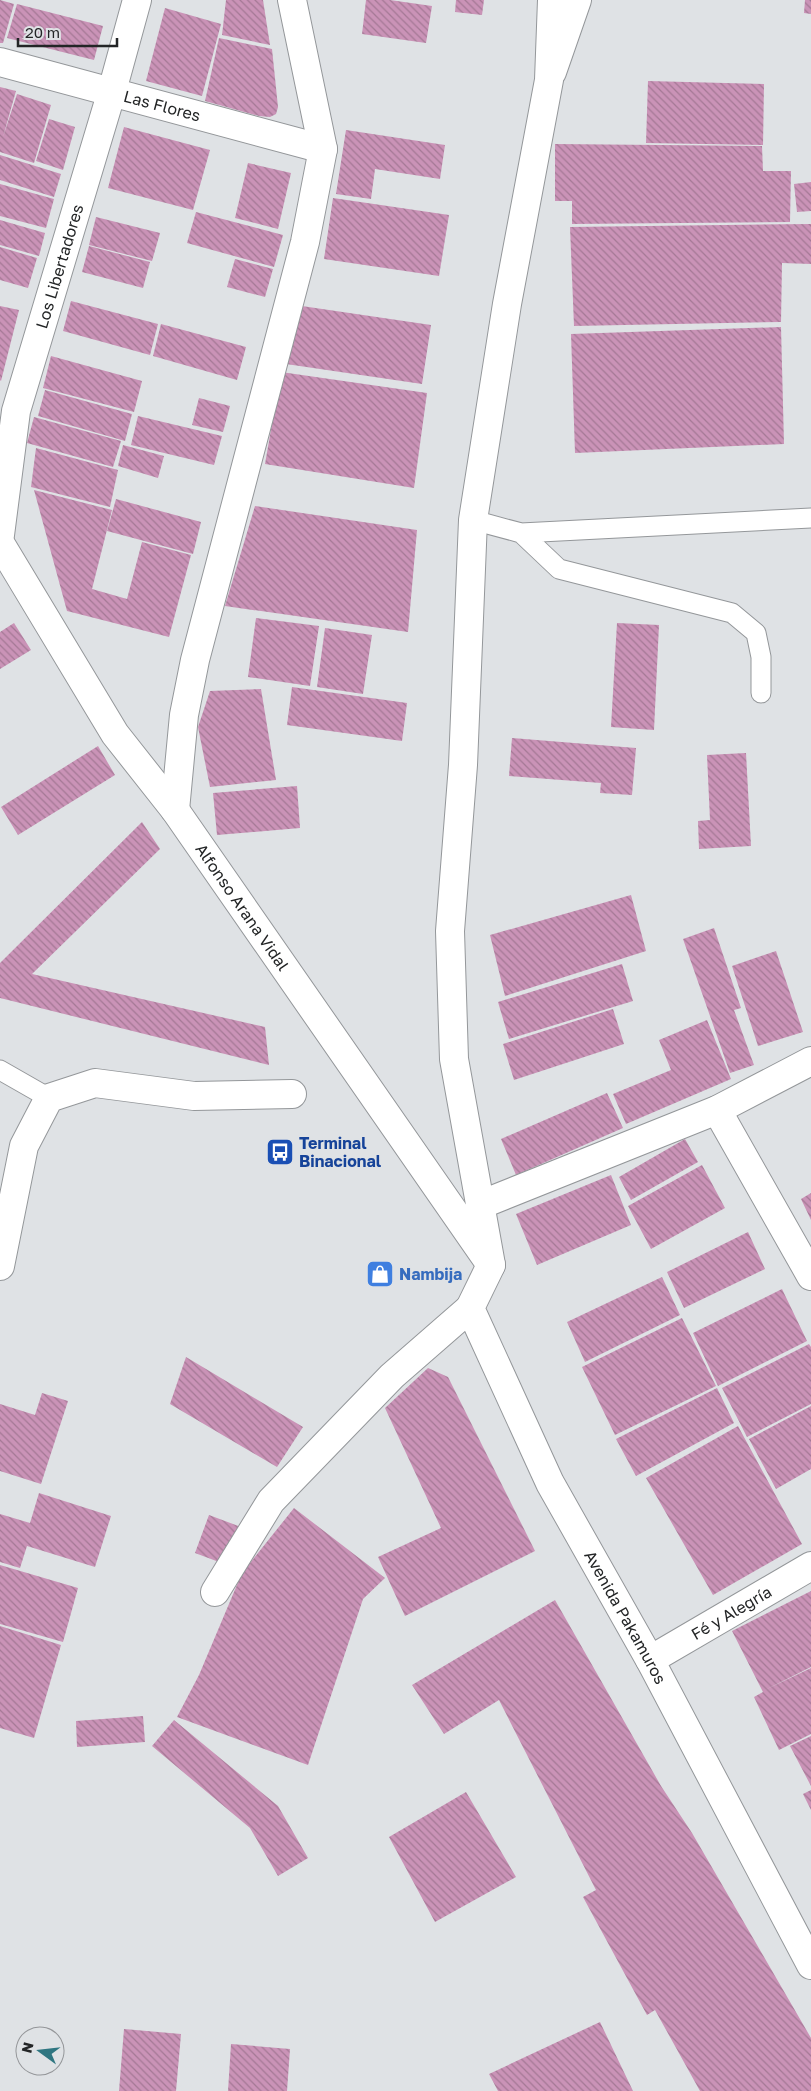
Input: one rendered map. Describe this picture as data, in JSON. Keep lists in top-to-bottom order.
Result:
{
  "streets": {
    "main road": [
      "Las Flores",
      "Los Libertadores",
      "Alfonso Arana Vidal",
      "Fé y Alegría",
      "Avenida Pakamuros"
    ]
  },
  "crossings": [
    ["Las Flores", "Los Libertadores"],
    ["Fé y Alegría", "Avenida Pakamuros"]
  ],
  "places": {
    "bus stop": ["Terminal Binacional"],
    "shop": ["Nambija"]
  },
  "scale_bar": "20 m",
  "north": "left"
}
